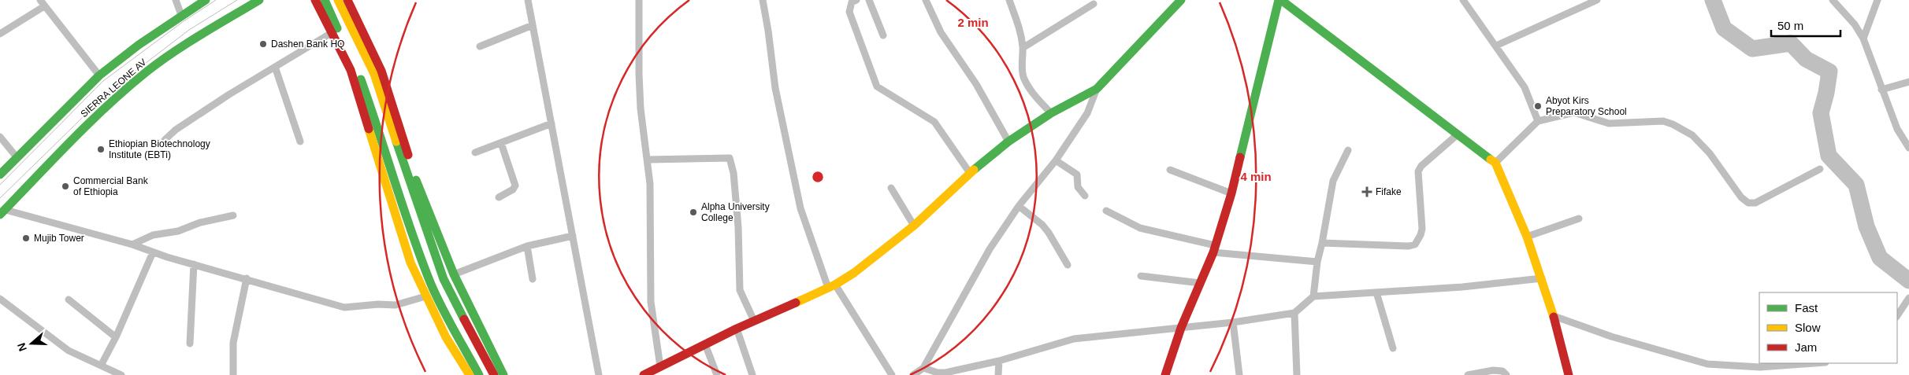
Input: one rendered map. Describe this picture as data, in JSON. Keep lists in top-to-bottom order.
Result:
{
  "streets": {
    "main road": ["SIERRA LEONE AV"]
  },
  "places": {
    "other": [
      "Dashen Bank HQ",
      "Abyot Kirs Preparatory School",
      "Ethiopian Biotechnology Institute (EBTi)",
      "Commercial Bank of Ethiopia",
      "Alpha University College",
      "Mujib Tower"
    ],
    "health": ["Fifake"]
  },
  "legend": ["Fast", "Slow", "Jam"],
  "scale_bar": "50 m",
  "north": "left",
  "rings": ["2 min", "4 min"]
}
